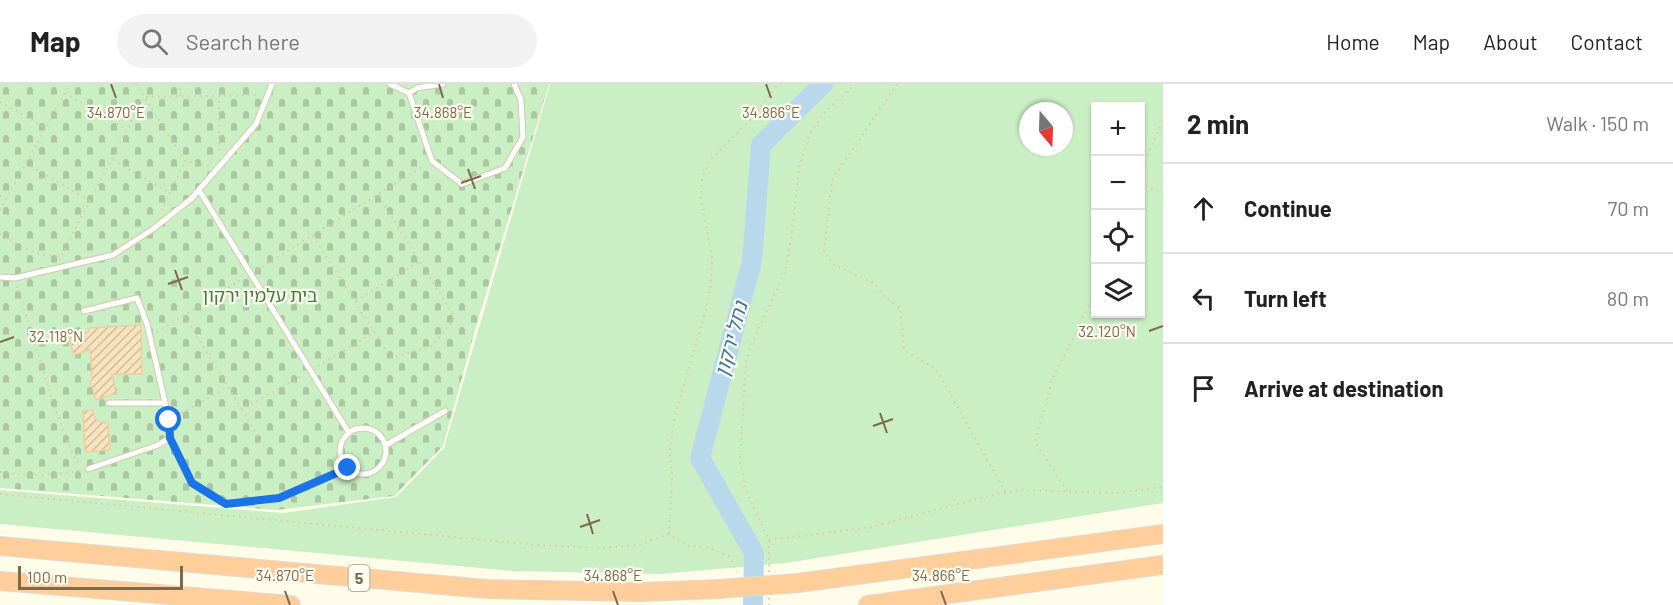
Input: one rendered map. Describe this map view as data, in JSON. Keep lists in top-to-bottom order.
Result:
{
  "streets": {
    "highway": ["5"]
  },
  "water": ["נחל ירקון"],
  "parks": ["בית עלמין ירקון"],
  "scale_bar": "100 m",
  "north": "bottom",
  "page": {
    "header": "Map",
    "search": "Search here",
    "nav": [
      "Home",
      "Map",
      "About",
      "Contact"
    ],
    "heading": ["2 min", "Walk · 150 m"],
    "map_buttons": ["+", "−"],
    "list": [
      ["Continue", "70 m"],
      ["Turn left", "80 m"],
      "Arrive at destination"
    ],
    "scale": "100 m"
  },
  "coordinates": [
    "34.870°E",
    "34.868°E",
    "34.866°E",
    "32.120°N",
    "32.118°N"
  ]
}
